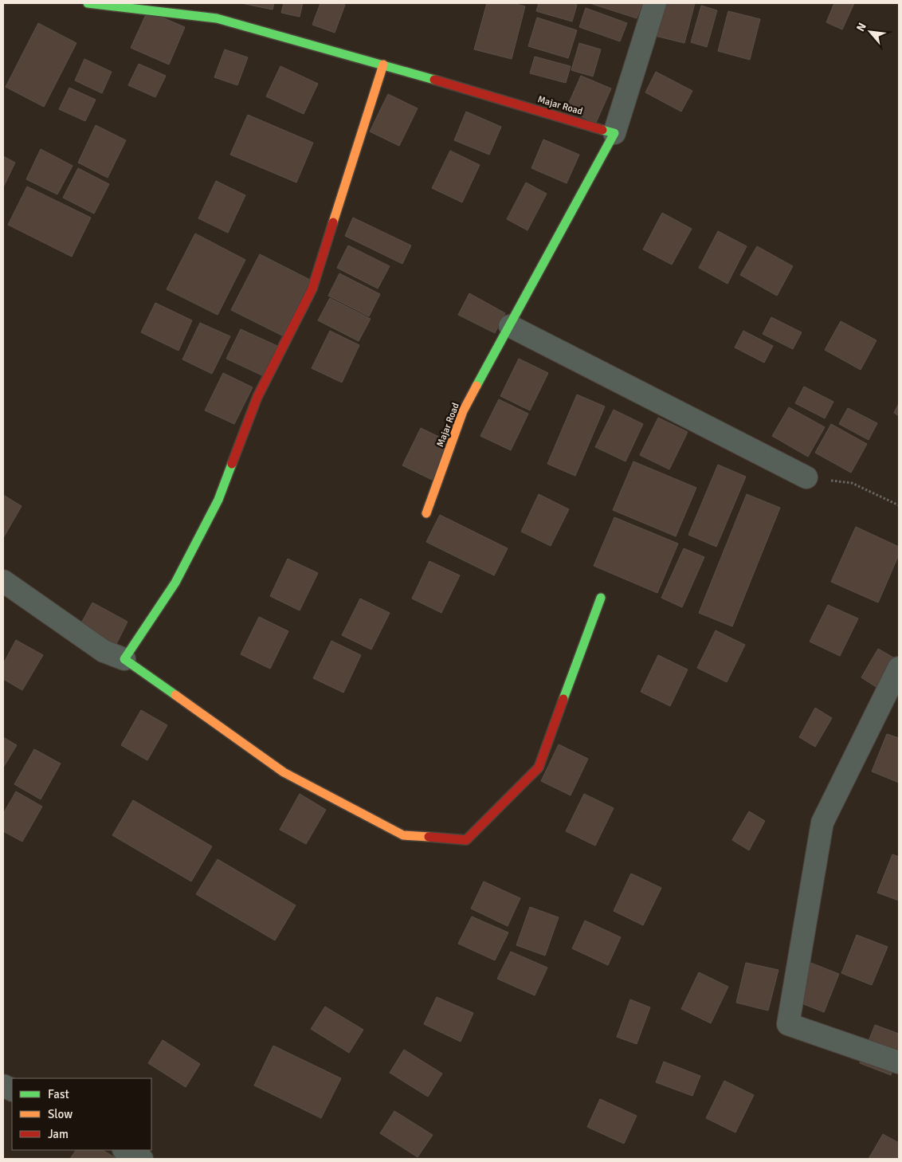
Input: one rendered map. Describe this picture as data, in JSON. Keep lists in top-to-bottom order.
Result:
{
  "streets": {
    "street": ["Majar Road"]
  },
  "legend": ["Fast", "Slow", "Jam"],
  "north": "top left"
}
